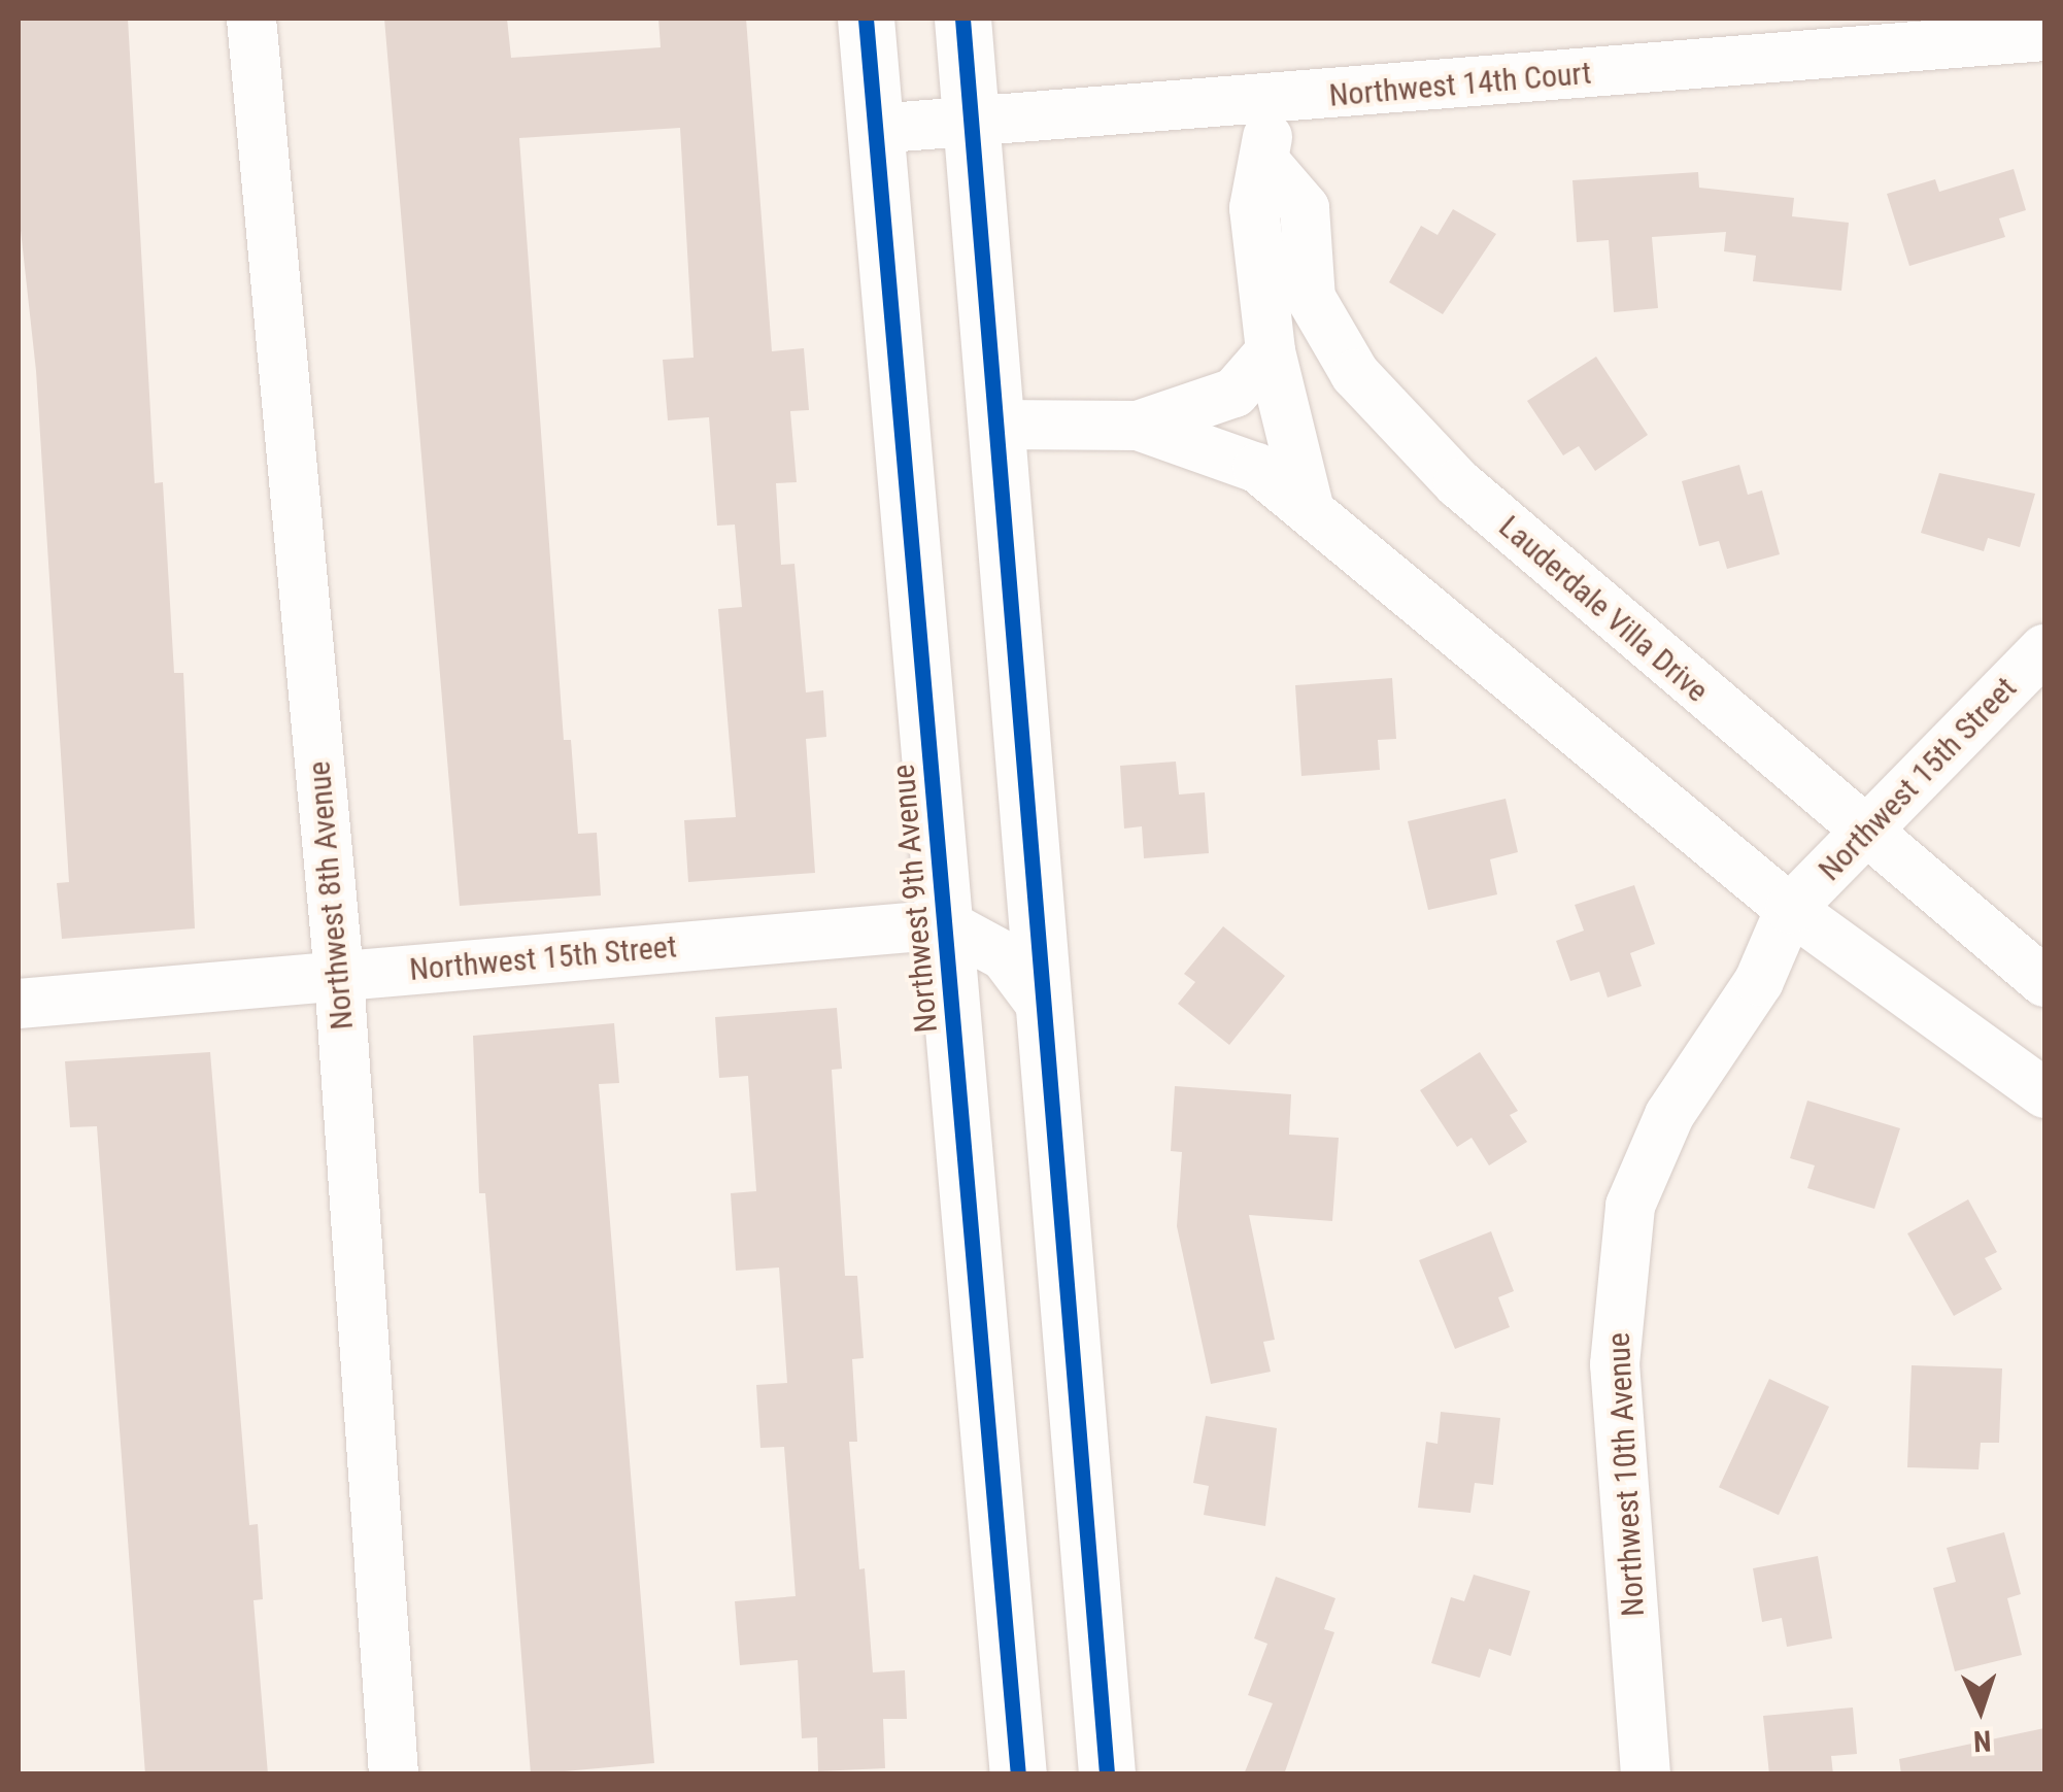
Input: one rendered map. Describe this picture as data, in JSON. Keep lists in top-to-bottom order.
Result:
{
  "streets": {
    "main road": ["Northwest 9th Avenue"],
    "street": [
      "Northwest 14th Court",
      "Lauderdale Villa Drive",
      "Northwest 15th Street",
      "Northwest 8th Avenue",
      "Northwest 10th Avenue"
    ]
  },
  "crossings": [
    ["Northwest 14th Court", "Northwest 9th Avenue"],
    ["Lauderdale Villa Drive", "Northwest 15th Street"],
    ["Northwest 15th Street", "Northwest 8th Avenue"],
    ["Northwest 15th Street", "Northwest 9th Avenue"],
    ["Northwest 15th Street", "Northwest 10th Avenue"]
  ],
  "north": "bottom"
}
